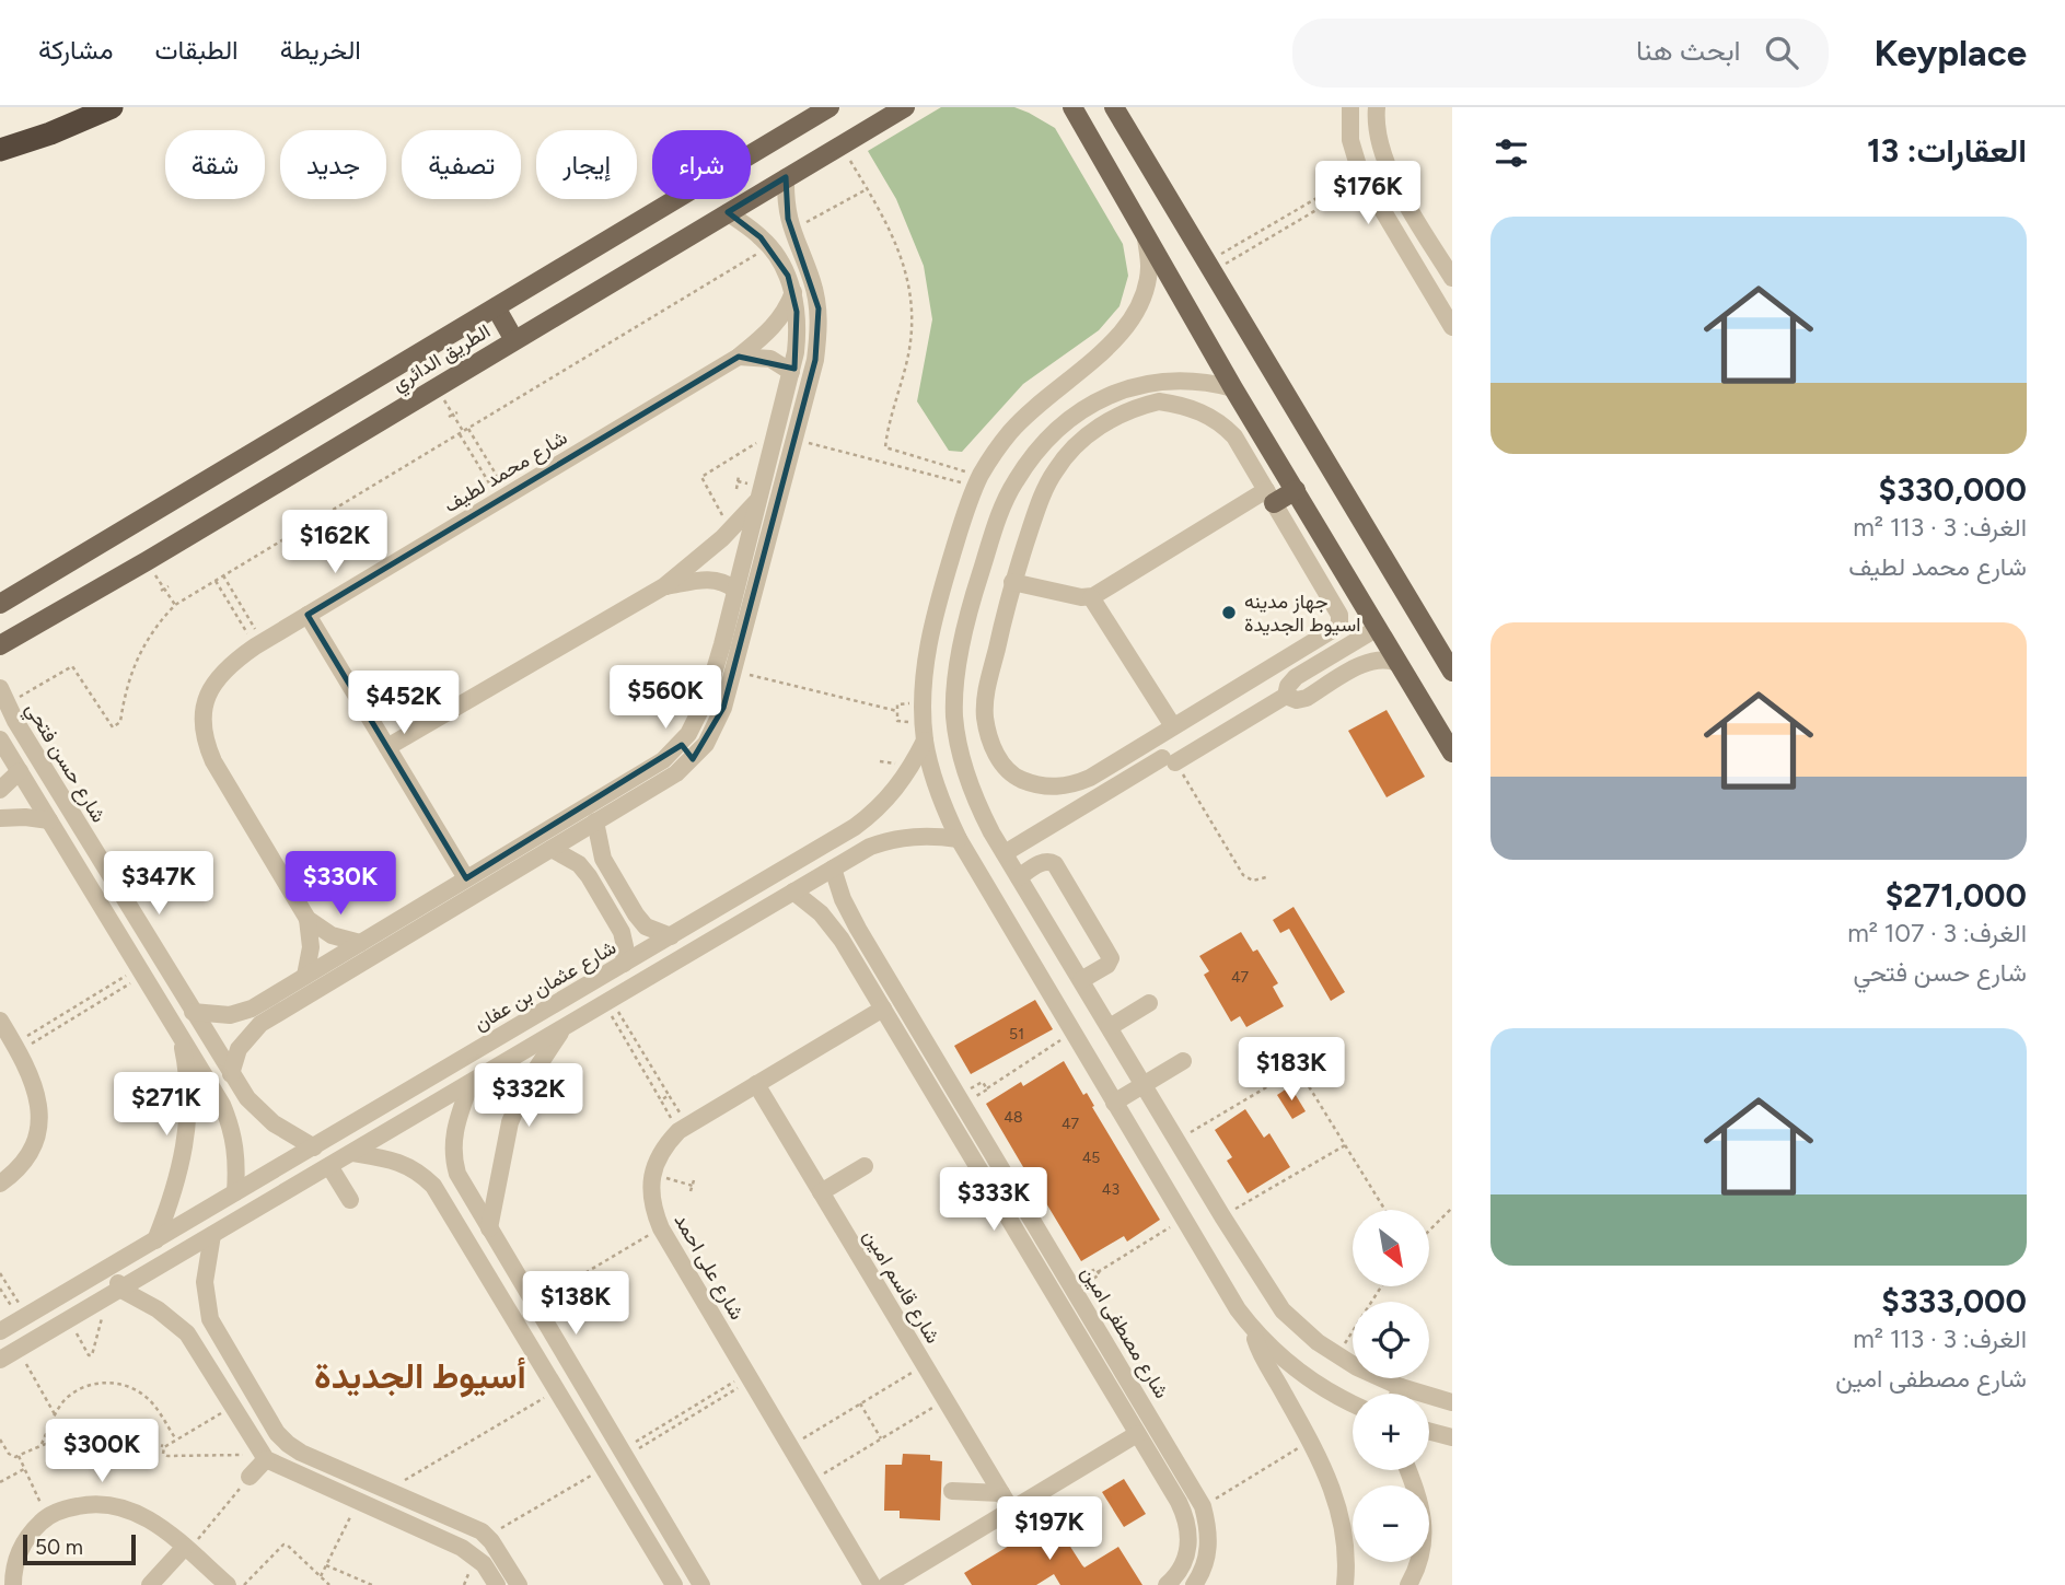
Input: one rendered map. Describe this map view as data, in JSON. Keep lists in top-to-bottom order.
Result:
{
  "streets": {
    "main road": ["الطريق الدائري"],
    "street": [
      "شارع محمد لطيف",
      "شارع حسن فتحي",
      "شارع عثمان بن عفان",
      "شارع على احمد",
      "شارع قاسم امين",
      "شارع مصطفى امين"
    ]
  },
  "crossings": [
    ["شارع حسن فتحي", "شارع عثمان بن عفان"]
  ],
  "districts": ["أسيوط الجديدة"],
  "places": ["جهاز مدينه اسيوط الجديدة"],
  "house_numbers": [
    "47",
    "51",
    "48",
    "47",
    "45",
    "43"
  ],
  "scale_bar": "50 m",
  "north": "bottom right",
  "page": {
    "header": "Keyplace",
    "search": "ابحث هنا",
    "nav": ["الخريطة", "الطبقات", "مشاركة"],
    "heading": "العقارات: 13",
    "chip": [
      "شراء",
      "إيجار",
      "تصفية",
      "جديد",
      "شقة"
    ],
    "price": [
      "$176K",
      "$162K",
      "$560K",
      "$452K",
      "$347K",
      "$330K",
      "$183K",
      "$332K",
      "$271K",
      "$333K",
      "$138K",
      "$300K",
      "$197K"
    ],
    "list": [
      {
        "name": "$330,000",
        "note": "الغرف: 3 · 113 m² · شارع محمد لطيف"
      },
      {
        "name": "$271,000",
        "note": "الغرف: 3 · 107 m² · شارع حسن فتحي"
      },
      {
        "name": "$333,000",
        "note": "الغرف: 3 · 113 m² · شارع مصطفى امين"
      }
    ],
    "map_buttons": ["+", "−"],
    "scale": "50 m"
  }
}
